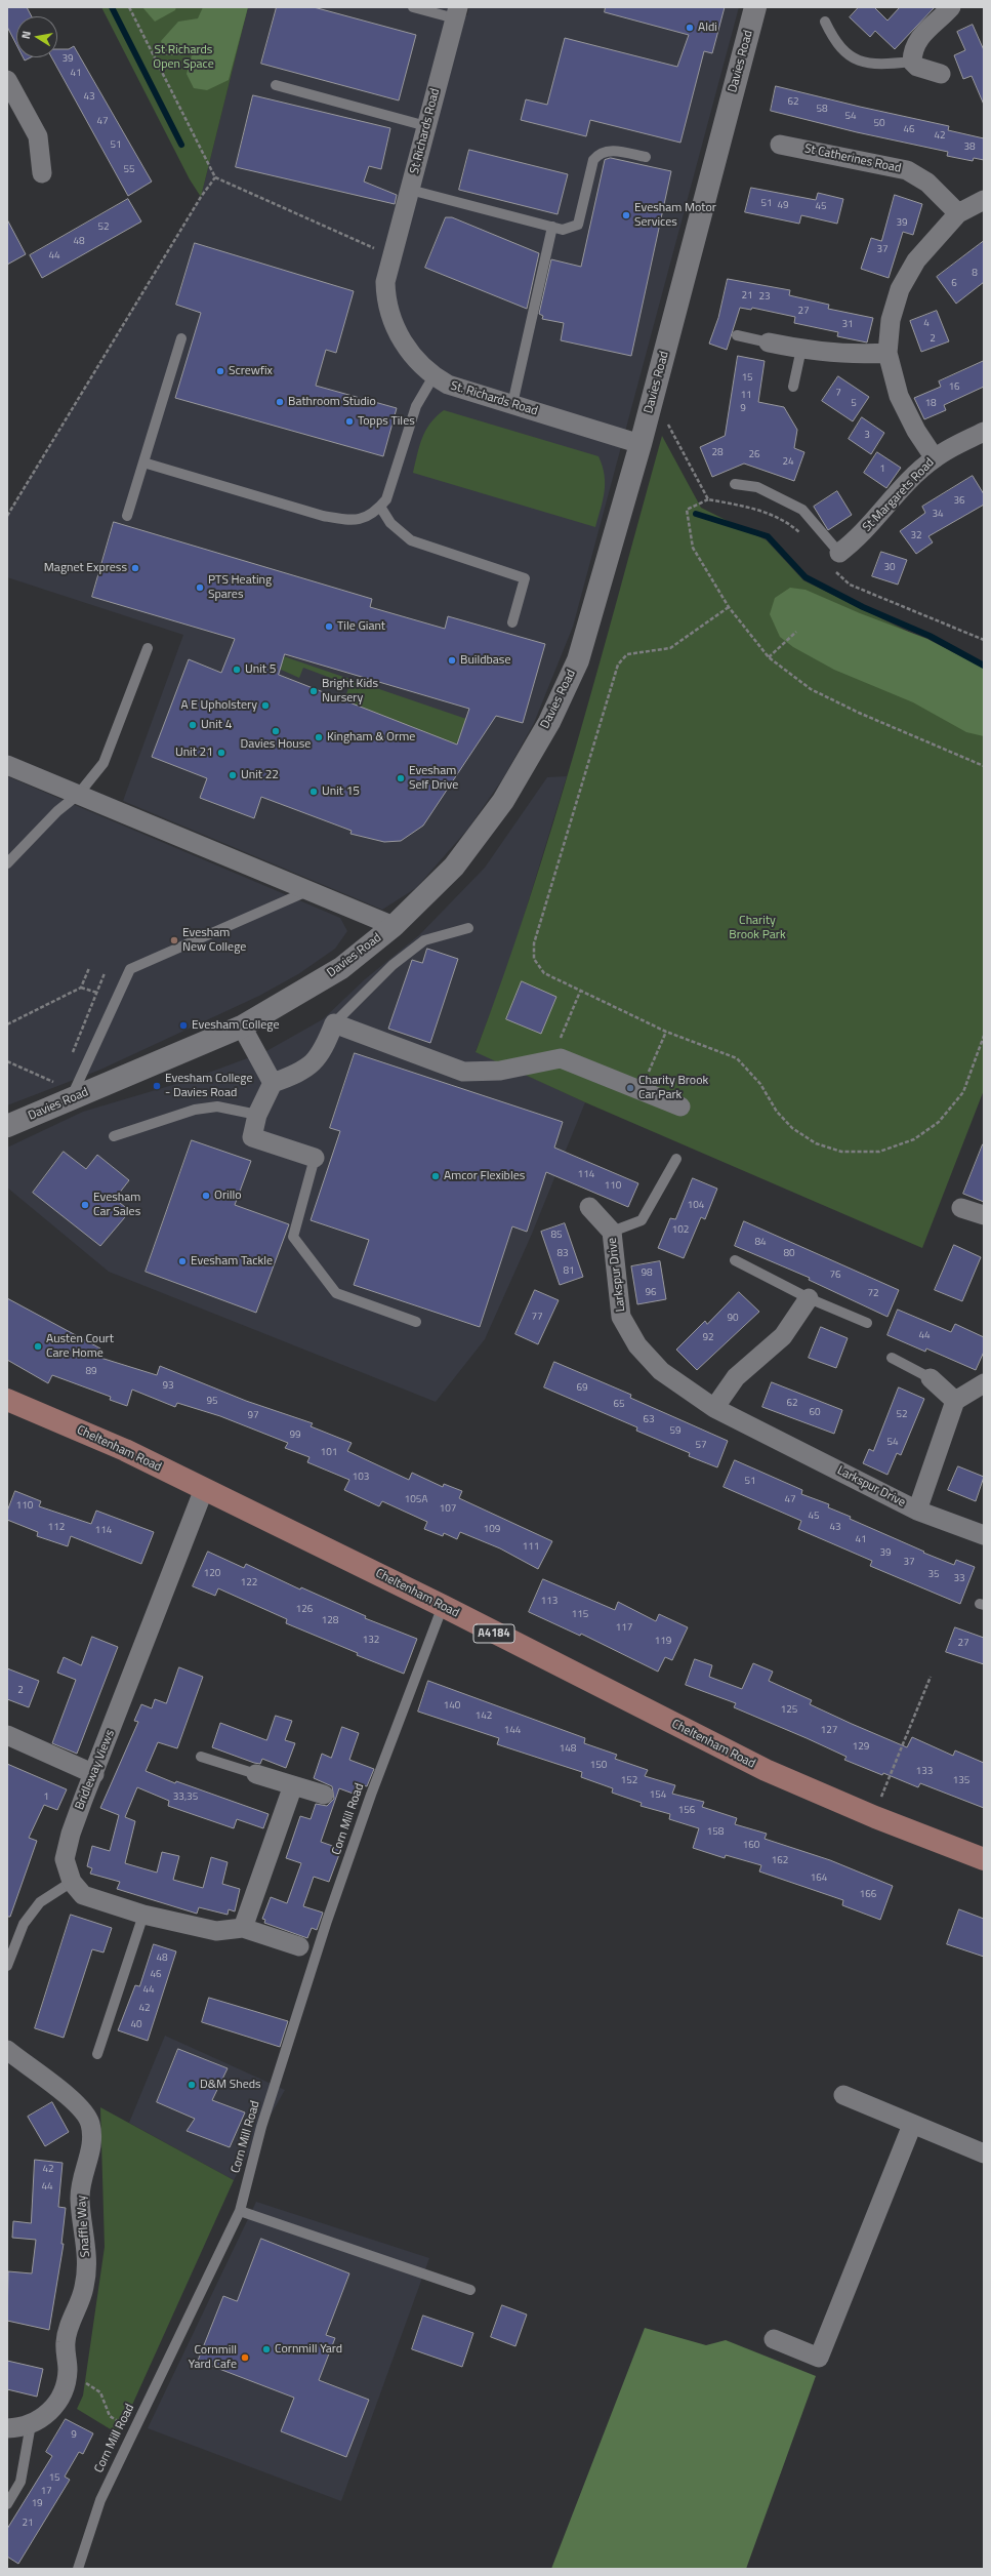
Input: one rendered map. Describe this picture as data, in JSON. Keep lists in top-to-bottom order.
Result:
{
  "streets": {
    "main road": ["Cheltenham Road", "A4184"],
    "street": [
      "Davies Road",
      "St Richards Road",
      "St Catherines Road",
      "St. Richards Road",
      "St Margarets Road",
      "Larkspur Drive",
      "Bridleway Views",
      "Snaffle Way"
    ],
    "lane": ["Corn Mill Road"]
  },
  "crossings": [
    ["Davies Road", "St. Richards Road"],
    ["St Richards Road", "St. Richards Road"],
    ["Cheltenham Road", "Bridleway Views"],
    ["Cheltenham Road", "Corn Mill Road"]
  ],
  "parks": ["St Richards Open Space", "Charity Brook Park"],
  "places": [
    "Aldi",
    "Evesham Motor Services",
    "Screwfix",
    "Bathroom Studio",
    "Topps Tiles",
    "Magnet Express",
    "PTS Heating Spares",
    "Tile Giant",
    "Buildbase",
    "Unit 5",
    "Bright Kids Nursery",
    "A E Upholstery",
    "Unit 4",
    "Davies House",
    "Kingham & Orme",
    "Unit 21",
    "Unit 22",
    "Evesham Self Drive",
    "Unit 15",
    "Evesham New College",
    "Evesham College",
    "Evesham College - Davies Road",
    "Charity Brook Car Park",
    "Amcor Flexibles",
    "Orillo",
    "Evesham Car Sales",
    "Evesham Tackle",
    "Austen Court Care Home",
    "D&M Sheds",
    "Cornmill Yard",
    "Cornmill Yard Cafe"
  ],
  "house_numbers": [
    "39",
    "41",
    "43",
    "62",
    "58",
    "54",
    "47",
    "50",
    "46",
    "42",
    "51",
    "38",
    "55",
    "51",
    "49",
    "45",
    "39",
    "52",
    "48",
    "37",
    "44",
    "8",
    "6",
    "21",
    "23",
    "27",
    "4",
    "31",
    "2",
    "15",
    "16",
    "7",
    "11",
    "5",
    "18",
    "9",
    "3",
    "28",
    "26",
    "24",
    "1",
    "36",
    "34",
    "32",
    "30",
    "114",
    "110",
    "104",
    "102",
    "85",
    "84",
    "83",
    "80",
    "81",
    "98",
    "76",
    "96",
    "72",
    "77",
    "90",
    "44",
    "92",
    "89",
    "93",
    "69",
    "95",
    "62",
    "65",
    "60",
    "52",
    "97",
    "63",
    "59",
    "99",
    "54",
    "57",
    "101",
    "103",
    "51",
    "105A",
    "47",
    "110",
    "107",
    "45",
    "112",
    "43",
    "109",
    "114",
    "41",
    "111",
    "39",
    "37",
    "120",
    "35",
    "33",
    "122",
    "113",
    "126",
    "115",
    "128",
    "117",
    "132",
    "119",
    "27",
    "2",
    "140",
    "125",
    "142",
    "144",
    "127",
    "129",
    "148",
    "150",
    "133",
    "152",
    "135",
    "154",
    "1",
    "33,35",
    "156",
    "158",
    "160",
    "162",
    "164",
    "166",
    "48",
    "46",
    "44",
    "42",
    "40",
    "42",
    "44",
    "9",
    "15",
    "17",
    "19",
    "21"
  ],
  "north": "left"
}
